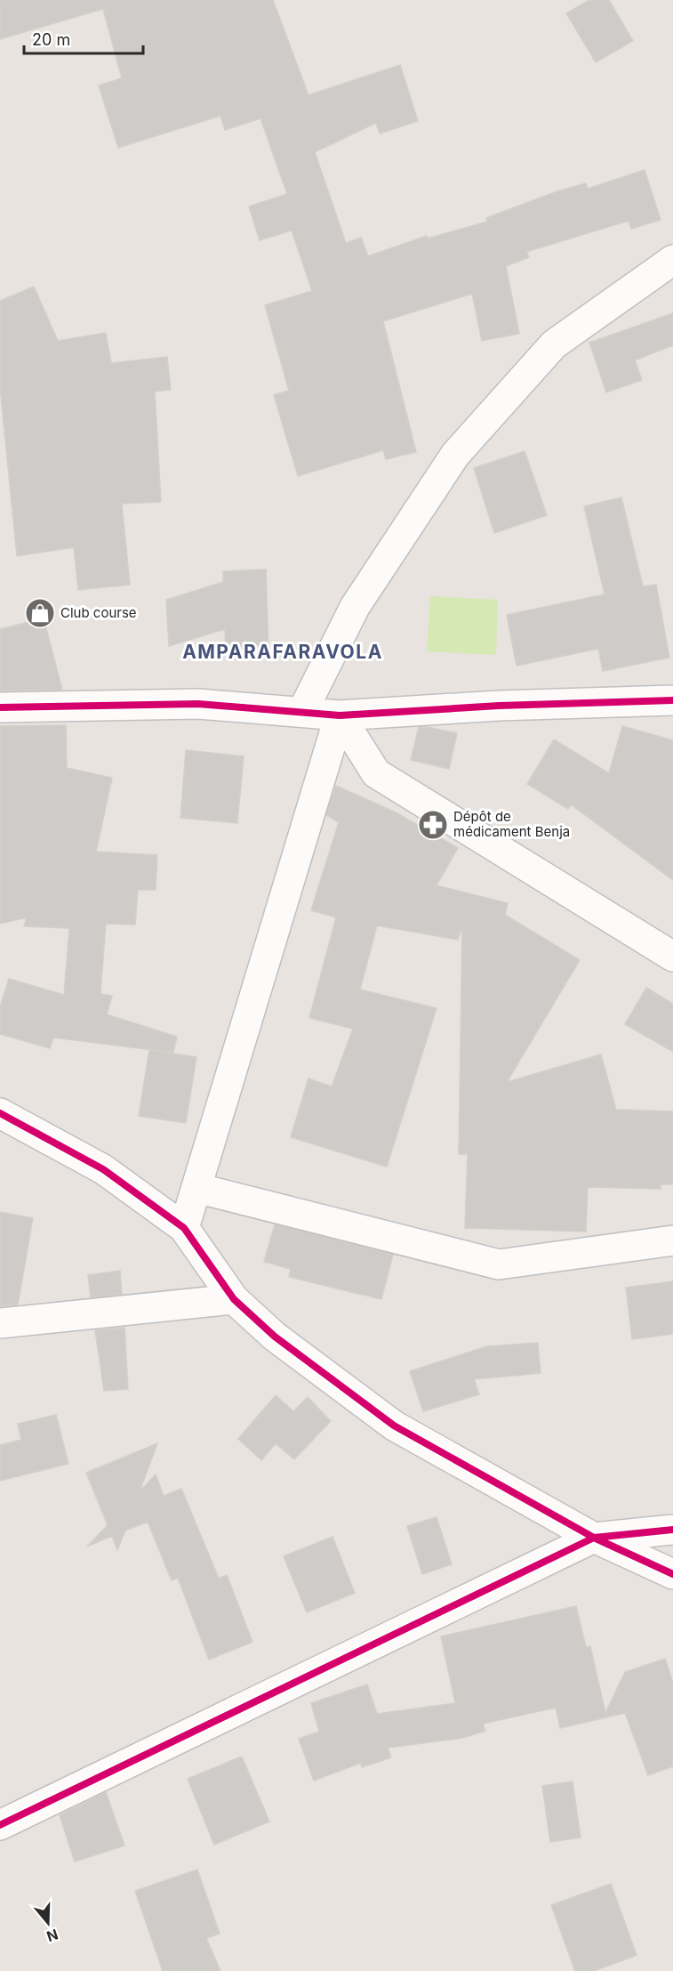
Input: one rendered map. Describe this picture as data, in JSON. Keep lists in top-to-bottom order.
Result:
{
  "districts": ["AMPARAFARAVOLA"],
  "places": {
    "shop": ["Club course"],
    "pharmacy": ["Dépôt de médicament Benja"]
  },
  "scale_bar": "20 m",
  "north": "bottom"
}
